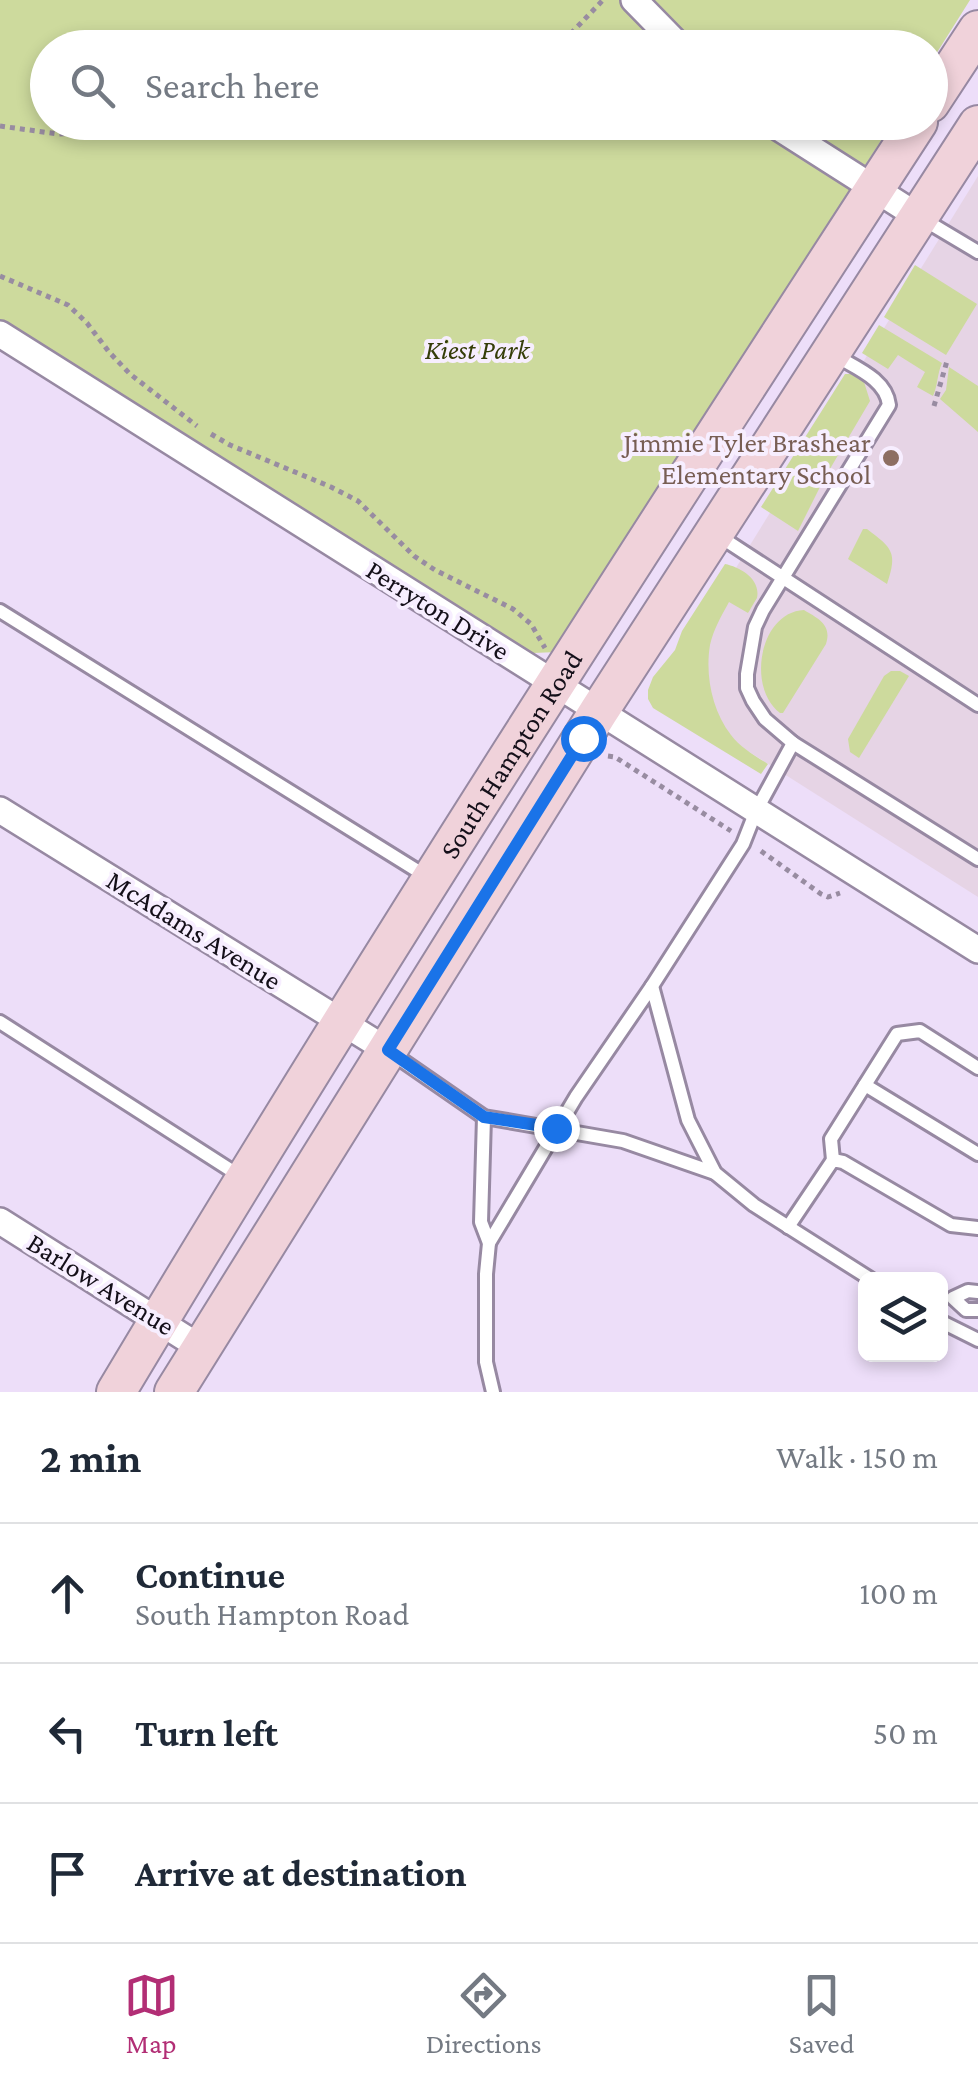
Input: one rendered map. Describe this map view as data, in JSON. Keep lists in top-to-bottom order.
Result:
{
  "streets": {
    "main road": ["South Hampton Road"],
    "street": ["Perryton Drive", "McAdams Avenue", "Barlow Avenue"]
  },
  "crossings": [
    ["Perryton Drive", "South Hampton Road"],
    ["South Hampton Road", "McAdams Avenue"],
    ["South Hampton Road", "Barlow Avenue"]
  ],
  "parks": ["Kiest Park"],
  "places": ["Jimmie Tyler Brashear Elementary School"],
  "page": {
    "search": "Search here",
    "heading": ["2 min", "Walk · 150 m"],
    "list": [
      ["Continue", "South Hampton Road", "100 m"],
      ["Turn left", "50 m"],
      "Arrive at destination"
    ],
    "nav": ["Map", "Directions", "Saved"]
  }
}
